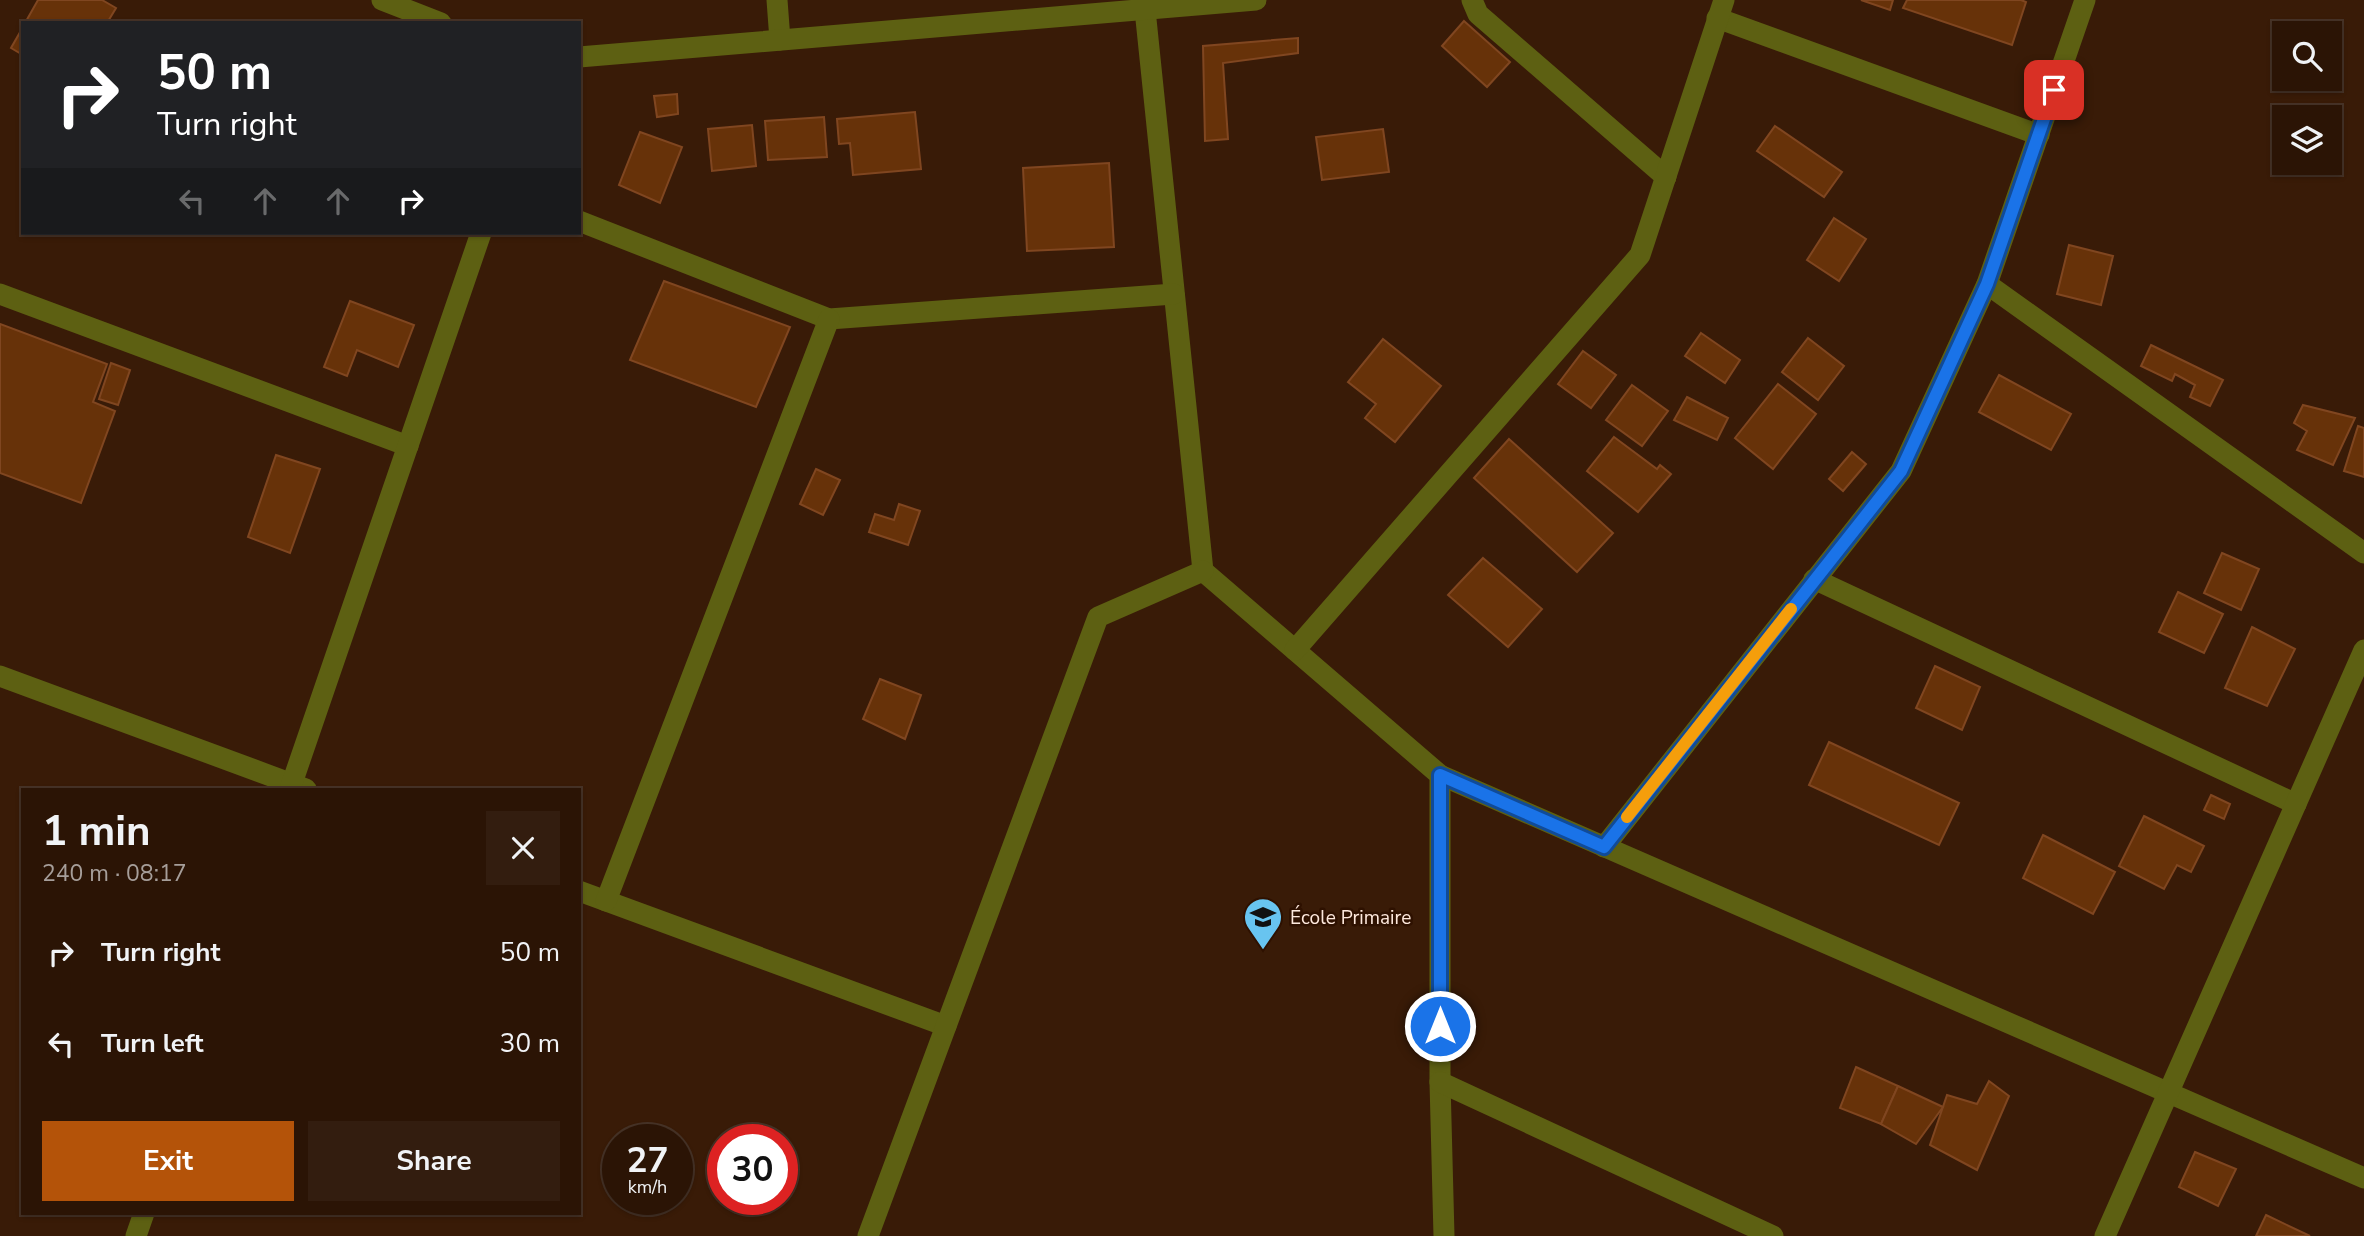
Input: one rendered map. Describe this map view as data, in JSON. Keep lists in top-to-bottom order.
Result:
{
  "places": {
    "school or university": ["École Primaire"]
  },
  "page": {
    "turn": ["50 m", "Turn right"],
    "heading": ["1 min", "240 m · 08:17"],
    "list": [
      {
        "name": "Turn right",
        "value": "50 m"
      },
      {
        "name": "Turn left",
        "value": "30 m"
      }
    ],
    "buttons": ["Exit", "Share"],
    "speed": "27 km/h",
    "limit": "30"
  }
}
